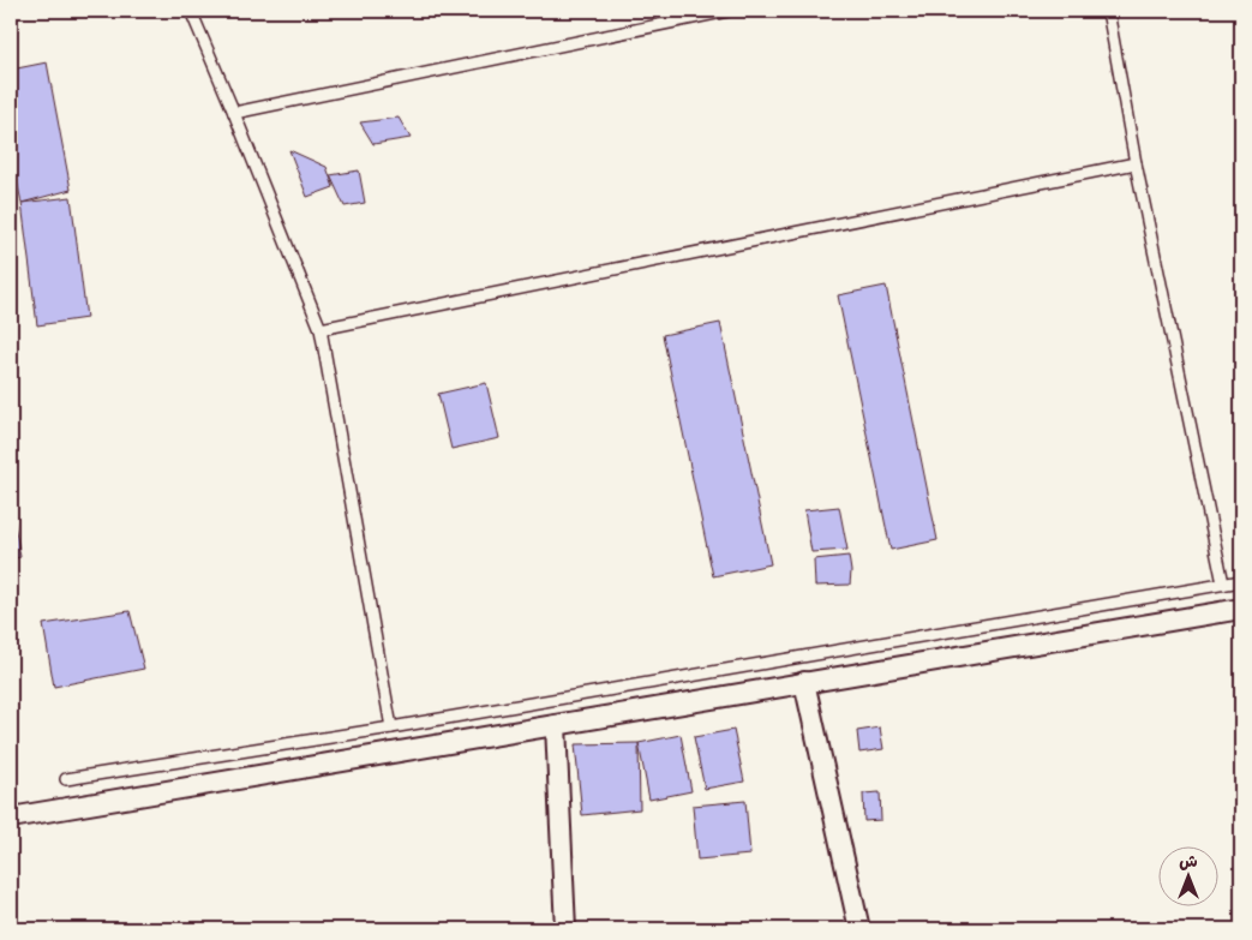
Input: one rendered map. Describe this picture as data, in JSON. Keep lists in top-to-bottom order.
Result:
{
  "north": "top"
}
